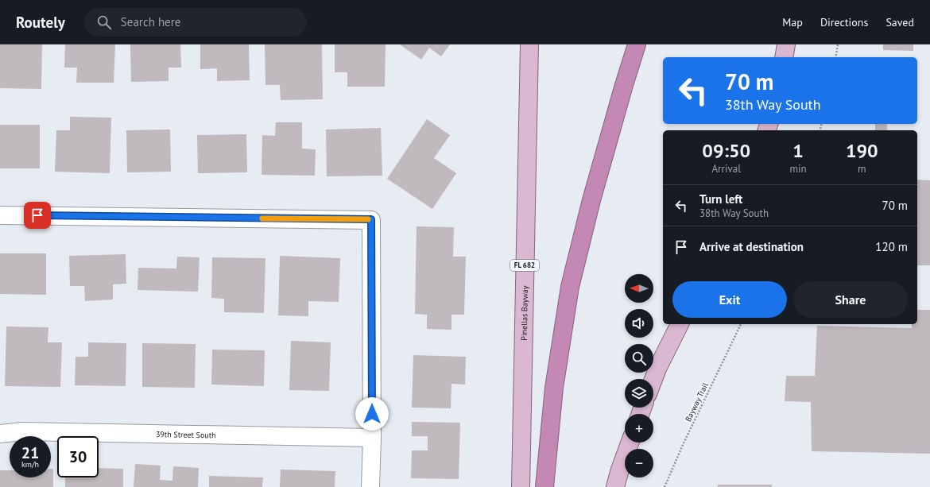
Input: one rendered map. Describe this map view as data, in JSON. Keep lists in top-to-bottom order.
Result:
{
  "streets": {
    "main road": ["FL 682", "Pinellas Bayway"],
    "street": ["39th Street South"],
    "path": ["Bayway Trail"]
  },
  "north": "left",
  "page": {
    "header": "Routely",
    "search": "Search here",
    "nav": ["Map", "Directions", "Saved"],
    "turn": ["70 m", "38th Way South"],
    "eta": [
      "09:50",
      "Arrival",
      "1",
      "min",
      "190",
      "m"
    ],
    "list": [
      {
        "name": "Turn left",
        "note": "38th Way South",
        "value": "70 m"
      },
      {
        "name": "Arrive at destination",
        "value": "120 m"
      }
    ],
    "map_buttons": ["+", "−"],
    "buttons": ["Exit", "Share"],
    "speed": "21 km/h",
    "limit": "30"
  }
}
